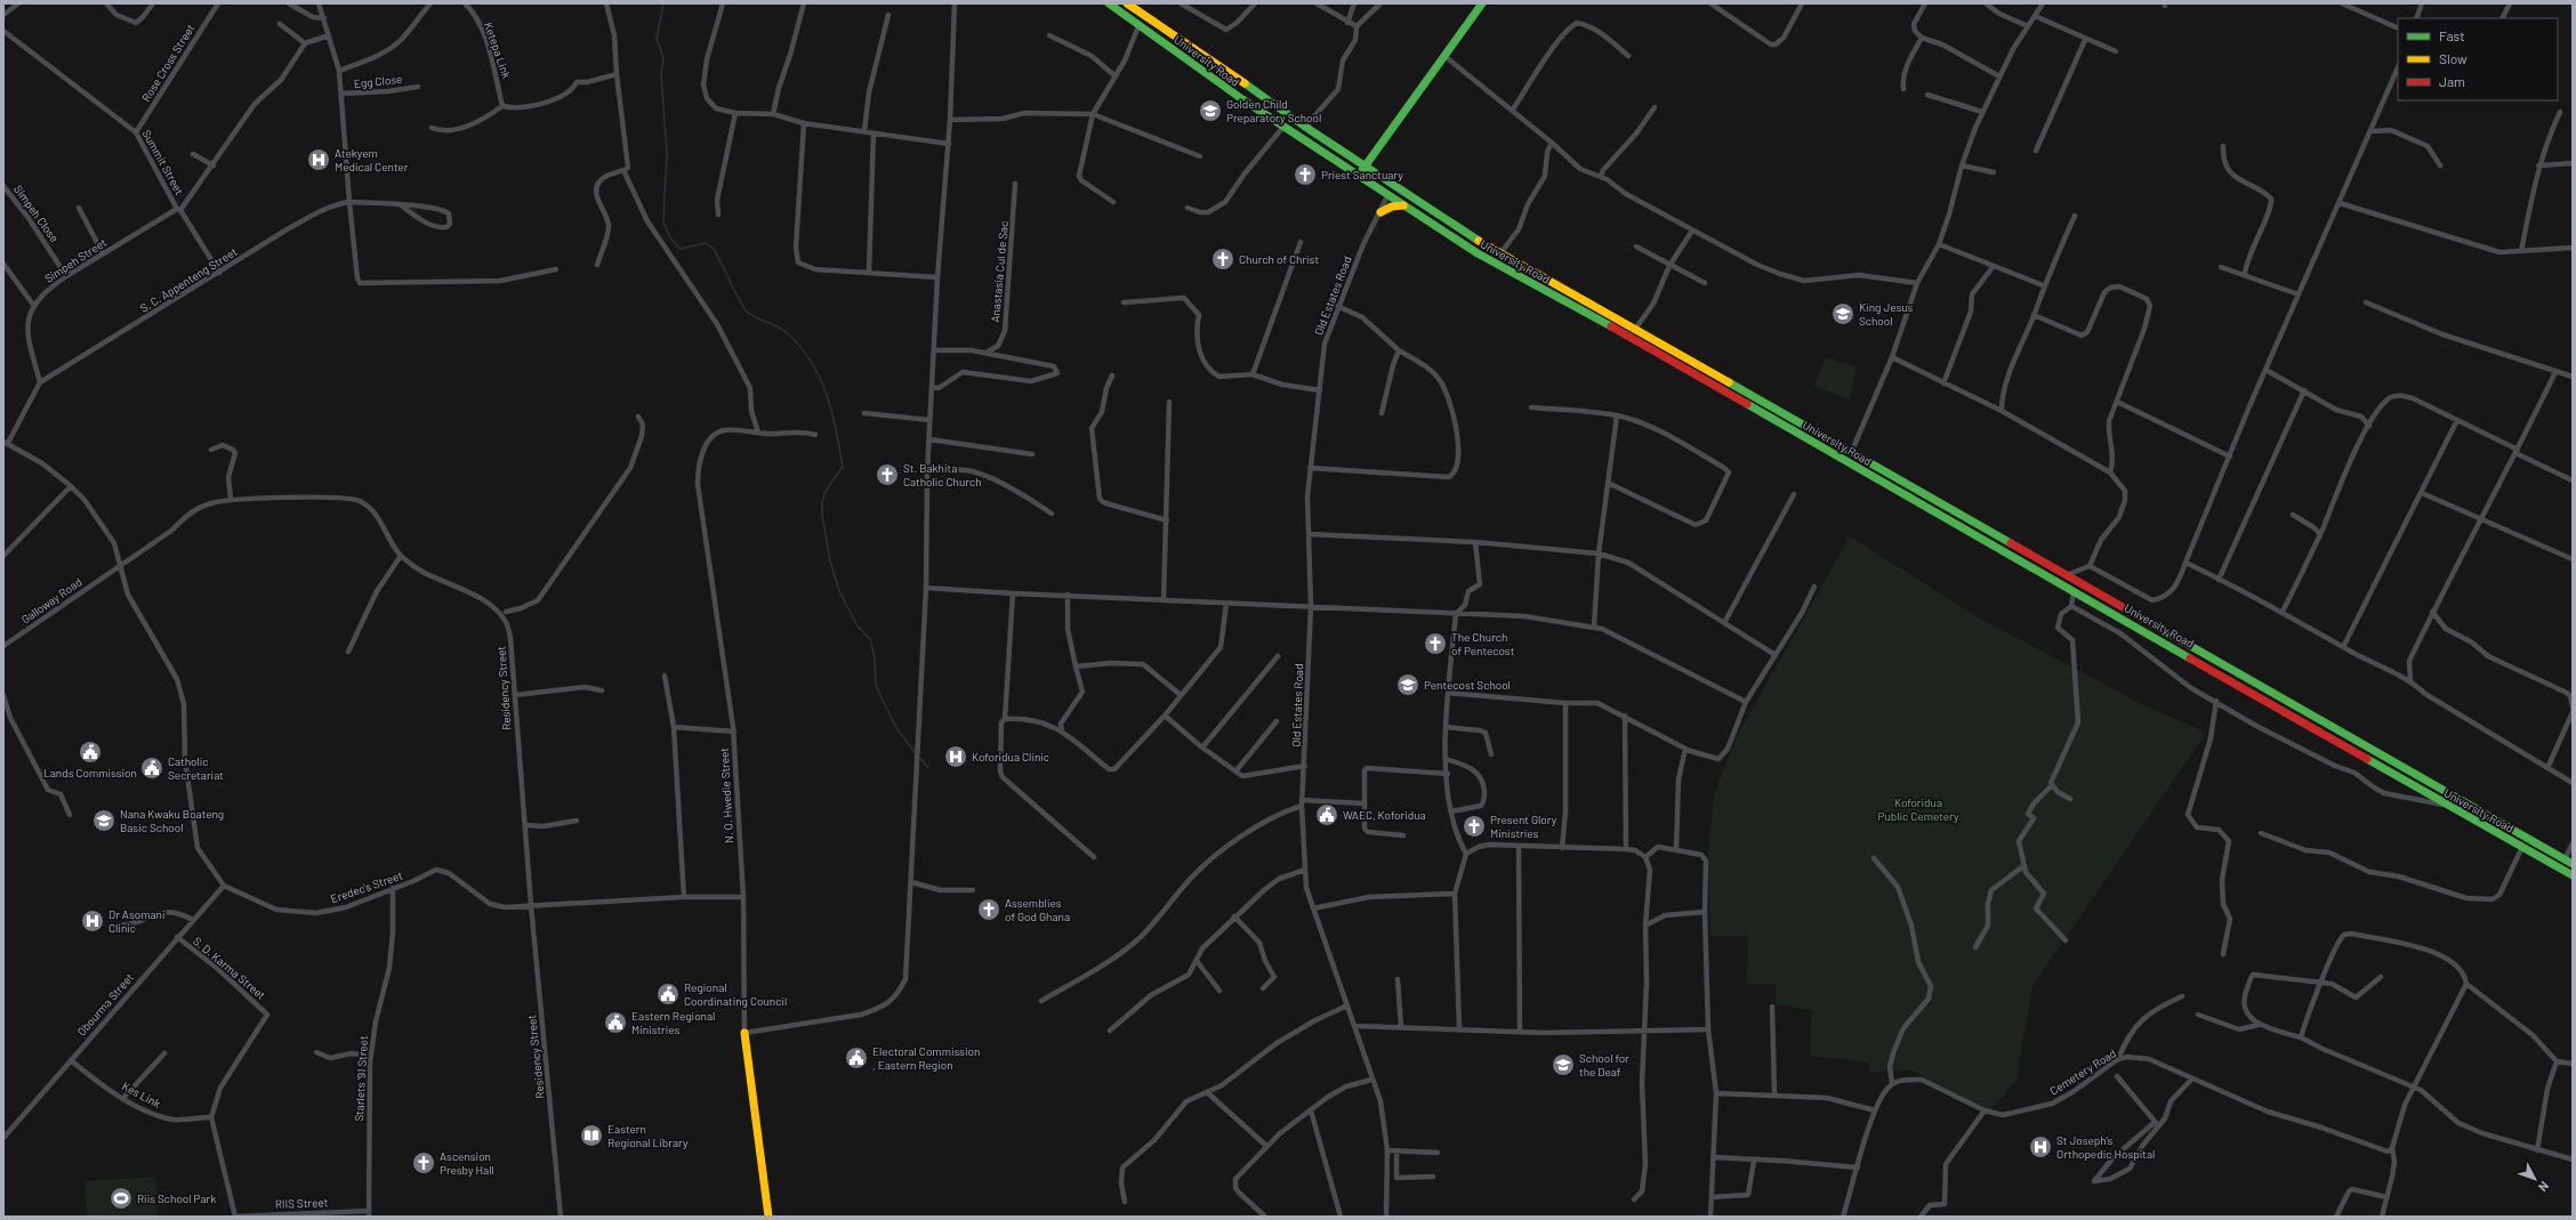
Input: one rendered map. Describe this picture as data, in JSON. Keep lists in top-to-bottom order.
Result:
{
  "streets": {
    "main road": ["University Road", "N. O. Hwedie Street"],
    "street": [
      "Ketepa Link",
      "Rose Cross Street",
      "Egg Close",
      "Summit Street",
      "Simpeh Close",
      "Simpeh Street",
      "Anastasia Cul de Sac",
      "S. C. Appenteng Street",
      "Old Estates Road",
      "Galloway Road",
      "Residency Street",
      "Eredec's Street",
      "S. D. Karma Street",
      "Obourma Street",
      "Cemetery Road",
      "Starlets '91 Street",
      "Kes Link",
      "RIIS Street"
    ]
  },
  "crossings": [
    ["University Road", "Old Estates Road"],
    ["Rose Cross Street", "Summit Street"],
    ["Summit Street", "Simpeh Street"],
    ["Summit Street", "S. C. Appenteng Street"],
    ["Simpeh Close", "Simpeh Street"],
    ["Galloway Road", "Residency Street"],
    ["Residency Street", "Eredec's Street"],
    ["N. O. Hwedie Street", "Eredec's Street"],
    ["Eredec's Street", "Obourma Street"],
    ["Eredec's Street", "Starlets '91 Street"],
    ["S. D. Karma Street", "Obourma Street"],
    ["S. D. Karma Street", "Kes Link"],
    ["Obourma Street", "Kes Link"],
    ["Starlets '91 Street", "RIIS Street"]
  ],
  "parks": ["Koforidua Public Cemetery"],
  "places": {
    "school or university": [
      "Golden Child Preparatory School",
      "King Jesus School",
      "Pentecost School",
      "Nana Kwaku Boateng Basic School",
      "School for the Deaf"
    ],
    "hospital": [
      "Atekyem Medical Center",
      "Koforidua Clinic",
      "Dr Asomani Clinic",
      "St Joseph's Orthopedic Hospital"
    ],
    "church": [
      "Priest Sanctuary",
      "Church of Christ",
      "St. Bakhita Catholic Church",
      "The Church of Pentecost",
      "Present Glory Ministries",
      "Assemblies of God Ghana",
      "Ascension Presby Hall"
    ],
    "public building": [
      "Lands Commission",
      "Catholic Secretariat",
      "WAEC, Koforidua",
      "Regional Coordinating Council",
      "Eastern Regional Ministries",
      "Electoral Commission , Eastern Region"
    ],
    "library": ["Eastern Regional Library"],
    "sports": ["Riis School Park"]
  },
  "legend": ["Fast", "Slow", "Jam"],
  "north": "bottom right"
}
